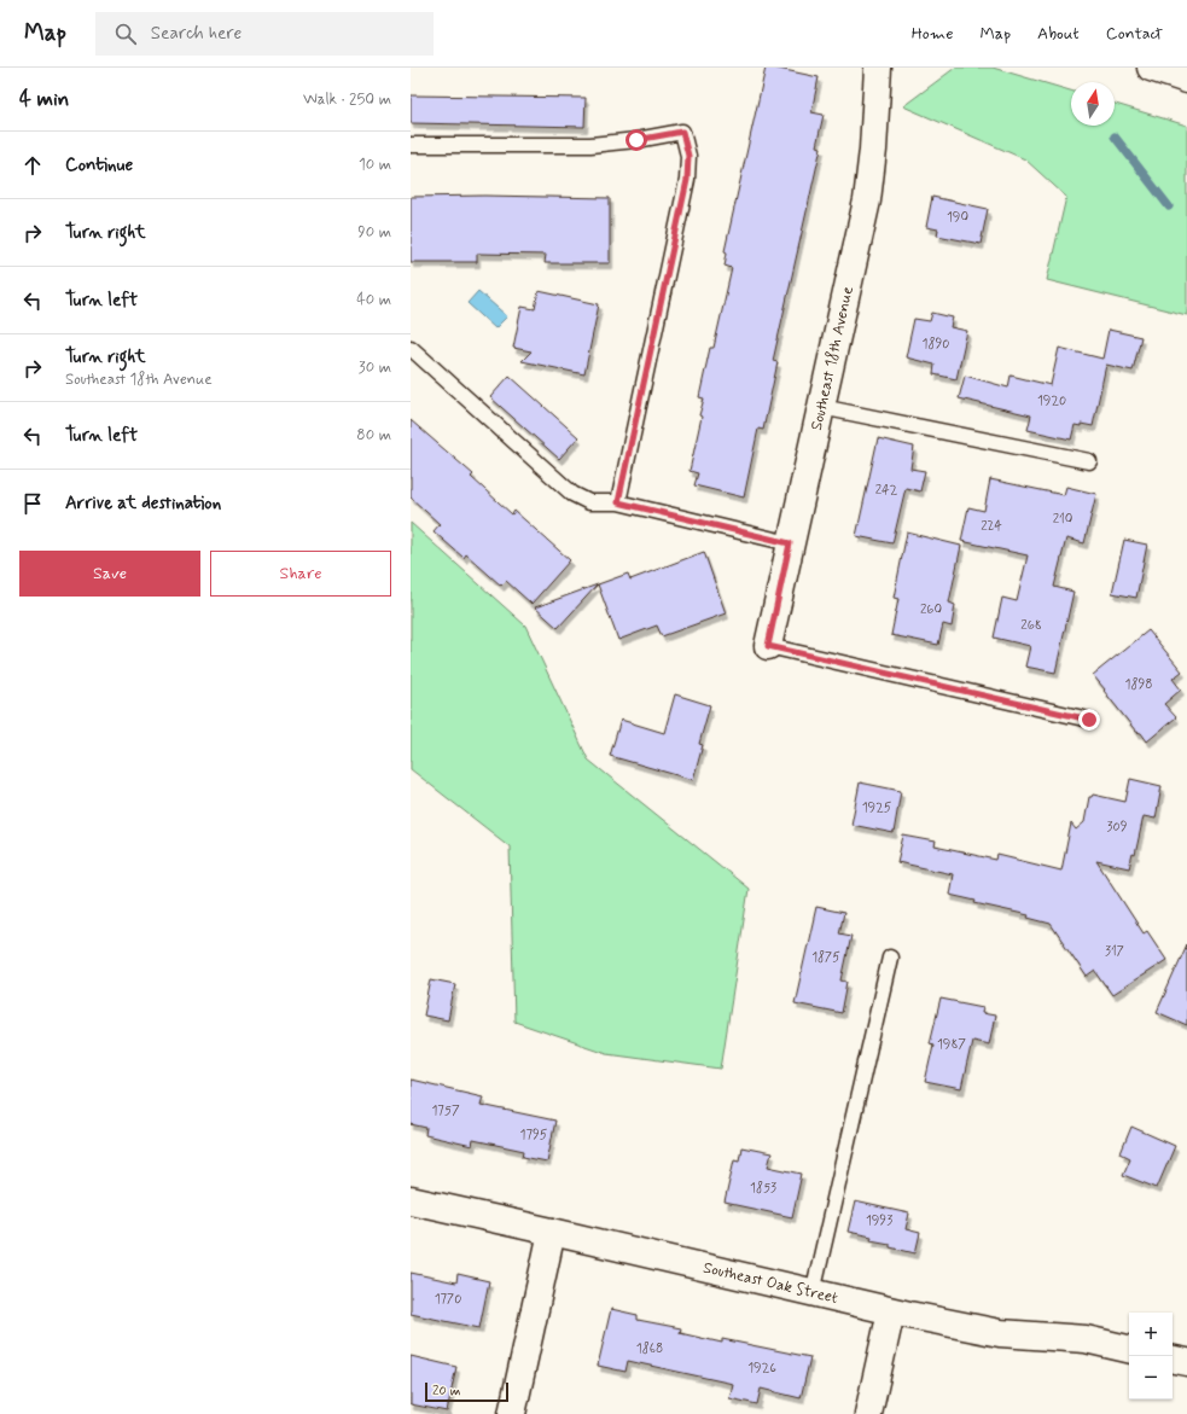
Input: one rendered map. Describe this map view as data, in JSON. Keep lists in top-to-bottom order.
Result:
{
  "streets": {
    "street": ["Southeast 18th Avenue", "Southeast Oak Street"]
  },
  "house_numbers": [
    "190",
    "1890",
    "1920",
    "242",
    "210",
    "224",
    "260",
    "268",
    "1898",
    "1925",
    "309",
    "317",
    "1875",
    "1987",
    "1757",
    "1795",
    "1853",
    "1993",
    "1770",
    "1868",
    "1926"
  ],
  "scale_bar": "20 m",
  "north": "top",
  "page": {
    "header": "Map",
    "search": "Search here",
    "nav": [
      "Home",
      "Map",
      "About",
      "Contact"
    ],
    "heading": ["4 min", "Walk · 250 m"],
    "list": [
      ["Continue", "10 m"],
      ["Turn right", "90 m"],
      ["Turn left", "40 m"],
      ["Turn right", "Southeast 18th Avenue", "30 m"],
      ["Turn left", "80 m"],
      "Arrive at destination"
    ],
    "buttons": ["Save", "Share"],
    "map_buttons": ["+", "−"],
    "scale": "20 m"
  }
}
